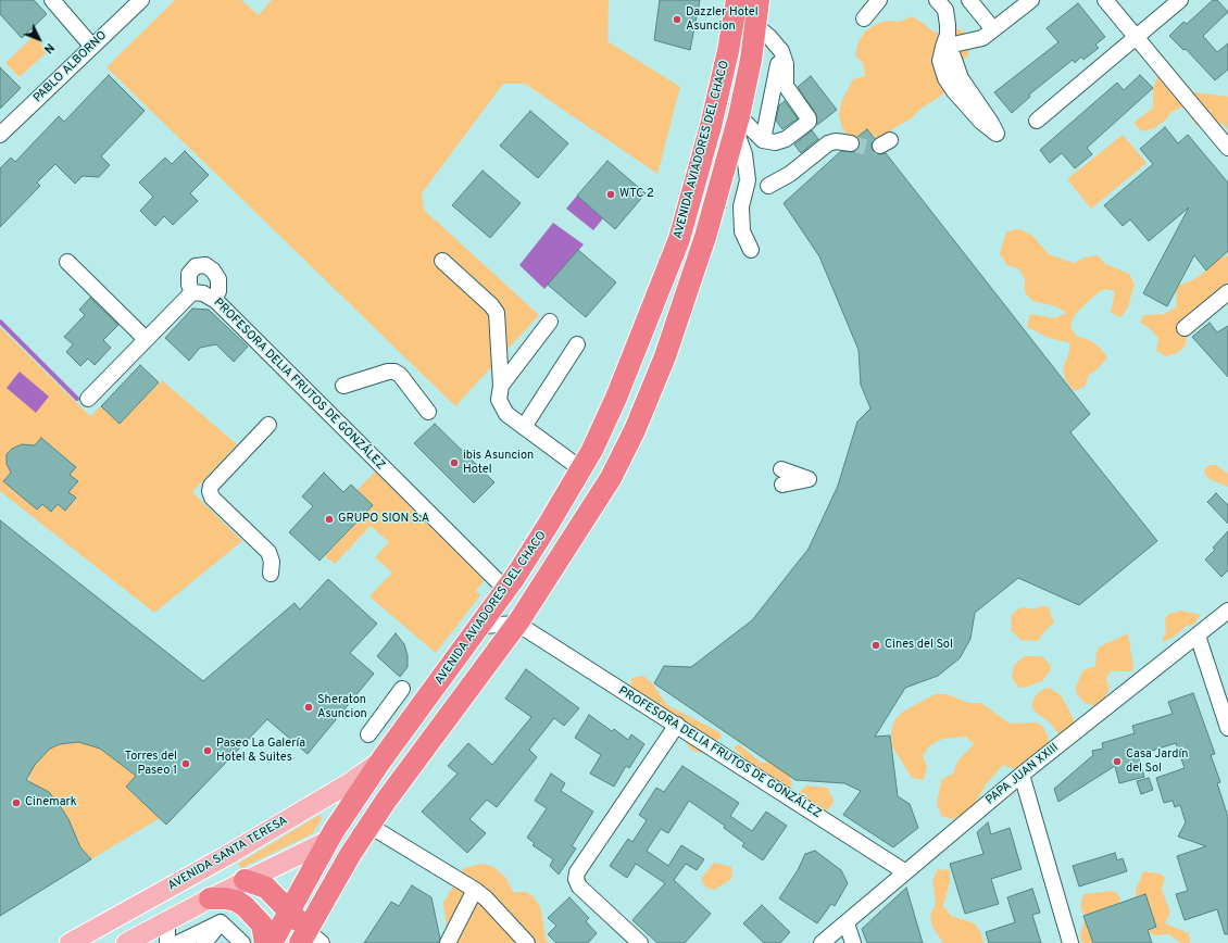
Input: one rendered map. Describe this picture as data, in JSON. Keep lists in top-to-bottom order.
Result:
{
  "streets": {
    "highway": ["AVENIDA AVIADORES DEL CHACO"],
    "main road": ["AVENIDA SANTA TERESA"],
    "street": ["PABLO ALBORNO", "PROFESORA DELIA FRUTOS DE GONZÁLEZ", "PAPA JUAN XXIII"]
  },
  "crossings": [
    ["AVENIDA AVIADORES DEL CHACO", "PROFESORA DELIA FRUTOS DE GONZÁLEZ"],
    ["AVENIDA AVIADORES DEL CHACO", "AVENIDA SANTA TERESA"],
    ["PROFESORA DELIA FRUTOS DE GONZÁLEZ", "PAPA JUAN XXIII"]
  ],
  "places": [
    "Dazzler Hotel Asuncion",
    "WTC 2",
    "ibis Asuncion Hotel",
    "GRUPO SION S.A",
    "Cines del Sol",
    "Sheraton Asuncion",
    "Paseo La Galería Hotel & Suites",
    "Casa Jardín del Sol",
    "Torres del Paseo 1",
    "Cinemark"
  ],
  "north": "bottom right"
}
